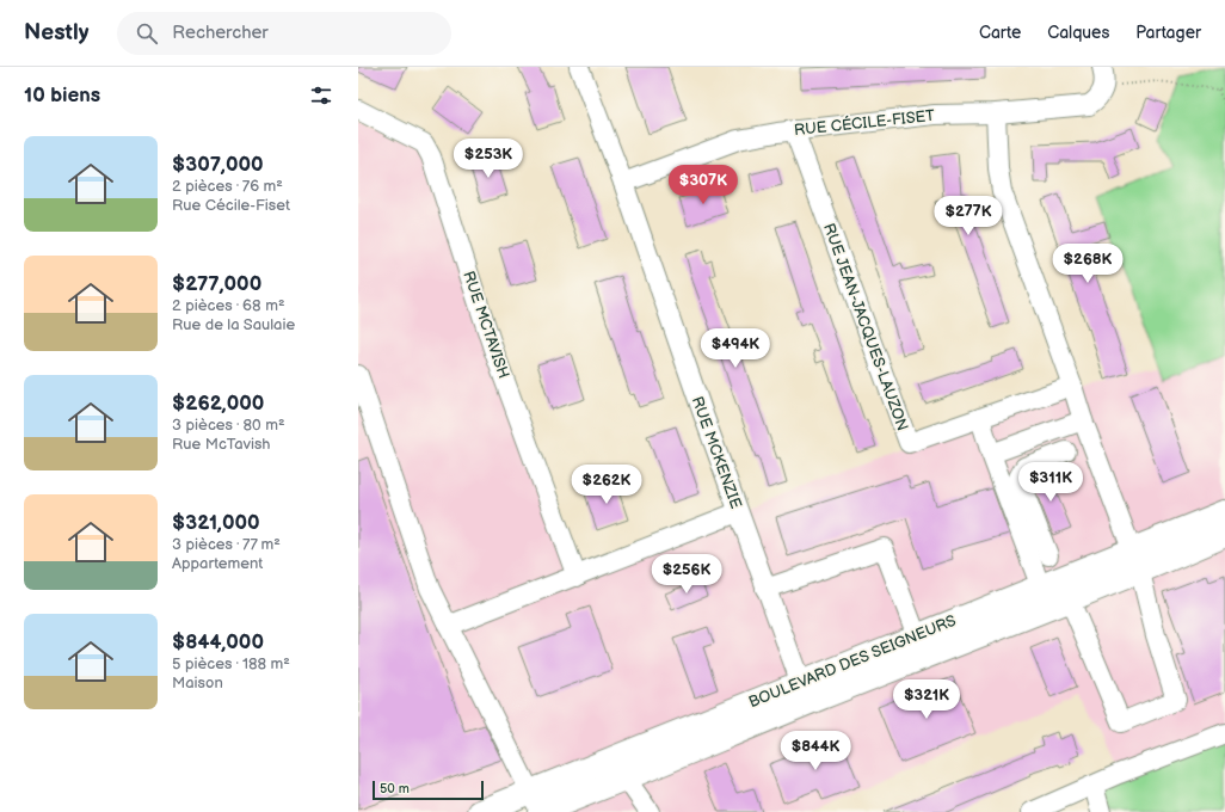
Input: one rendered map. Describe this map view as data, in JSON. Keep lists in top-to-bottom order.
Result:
{
  "streets": {
    "main road": ["BOULEVARD DES SEIGNEURS"],
    "street": [
      "RUE CÉCILE-FISET",
      "RUE MCTAVISH",
      "RUE JEAN-JACQUES-LAUZON",
      "RUE MCKENZIE"
    ]
  },
  "crossings": [
    ["RUE CÉCILE-FISET", "RUE JEAN-JACQUES-LAUZON"],
    ["RUE CÉCILE-FISET", "RUE MCKENZIE"],
    ["RUE MCKENZIE", "BOULEVARD DES SEIGNEURS"]
  ],
  "scale_bar": "50 m",
  "page": {
    "header": "Nestly",
    "search": "Rechercher",
    "nav": ["Carte", "Calques", "Partager"],
    "heading": "10 biens",
    "list": [
      {
        "name": "$307,000",
        "note": "2 pièces · 76 m² · Rue Cécile-Fiset"
      },
      {
        "name": "$277,000",
        "note": "2 pièces · 68 m² · Rue de la Saulaie"
      },
      {
        "name": "$262,000",
        "note": "3 pièces · 80 m² · Rue McTavish"
      },
      {
        "name": "$321,000",
        "note": "3 pièces · 77 m² · Appartement"
      },
      {
        "name": "$844,000",
        "note": "5 pièces · 188 m² · Maison"
      }
    ],
    "price": [
      "$253K",
      "$307K",
      "$277K",
      "$268K",
      "$494K",
      "$311K",
      "$262K",
      "$256K",
      "$321K",
      "$844K"
    ],
    "scale": "50 m"
  }
}
